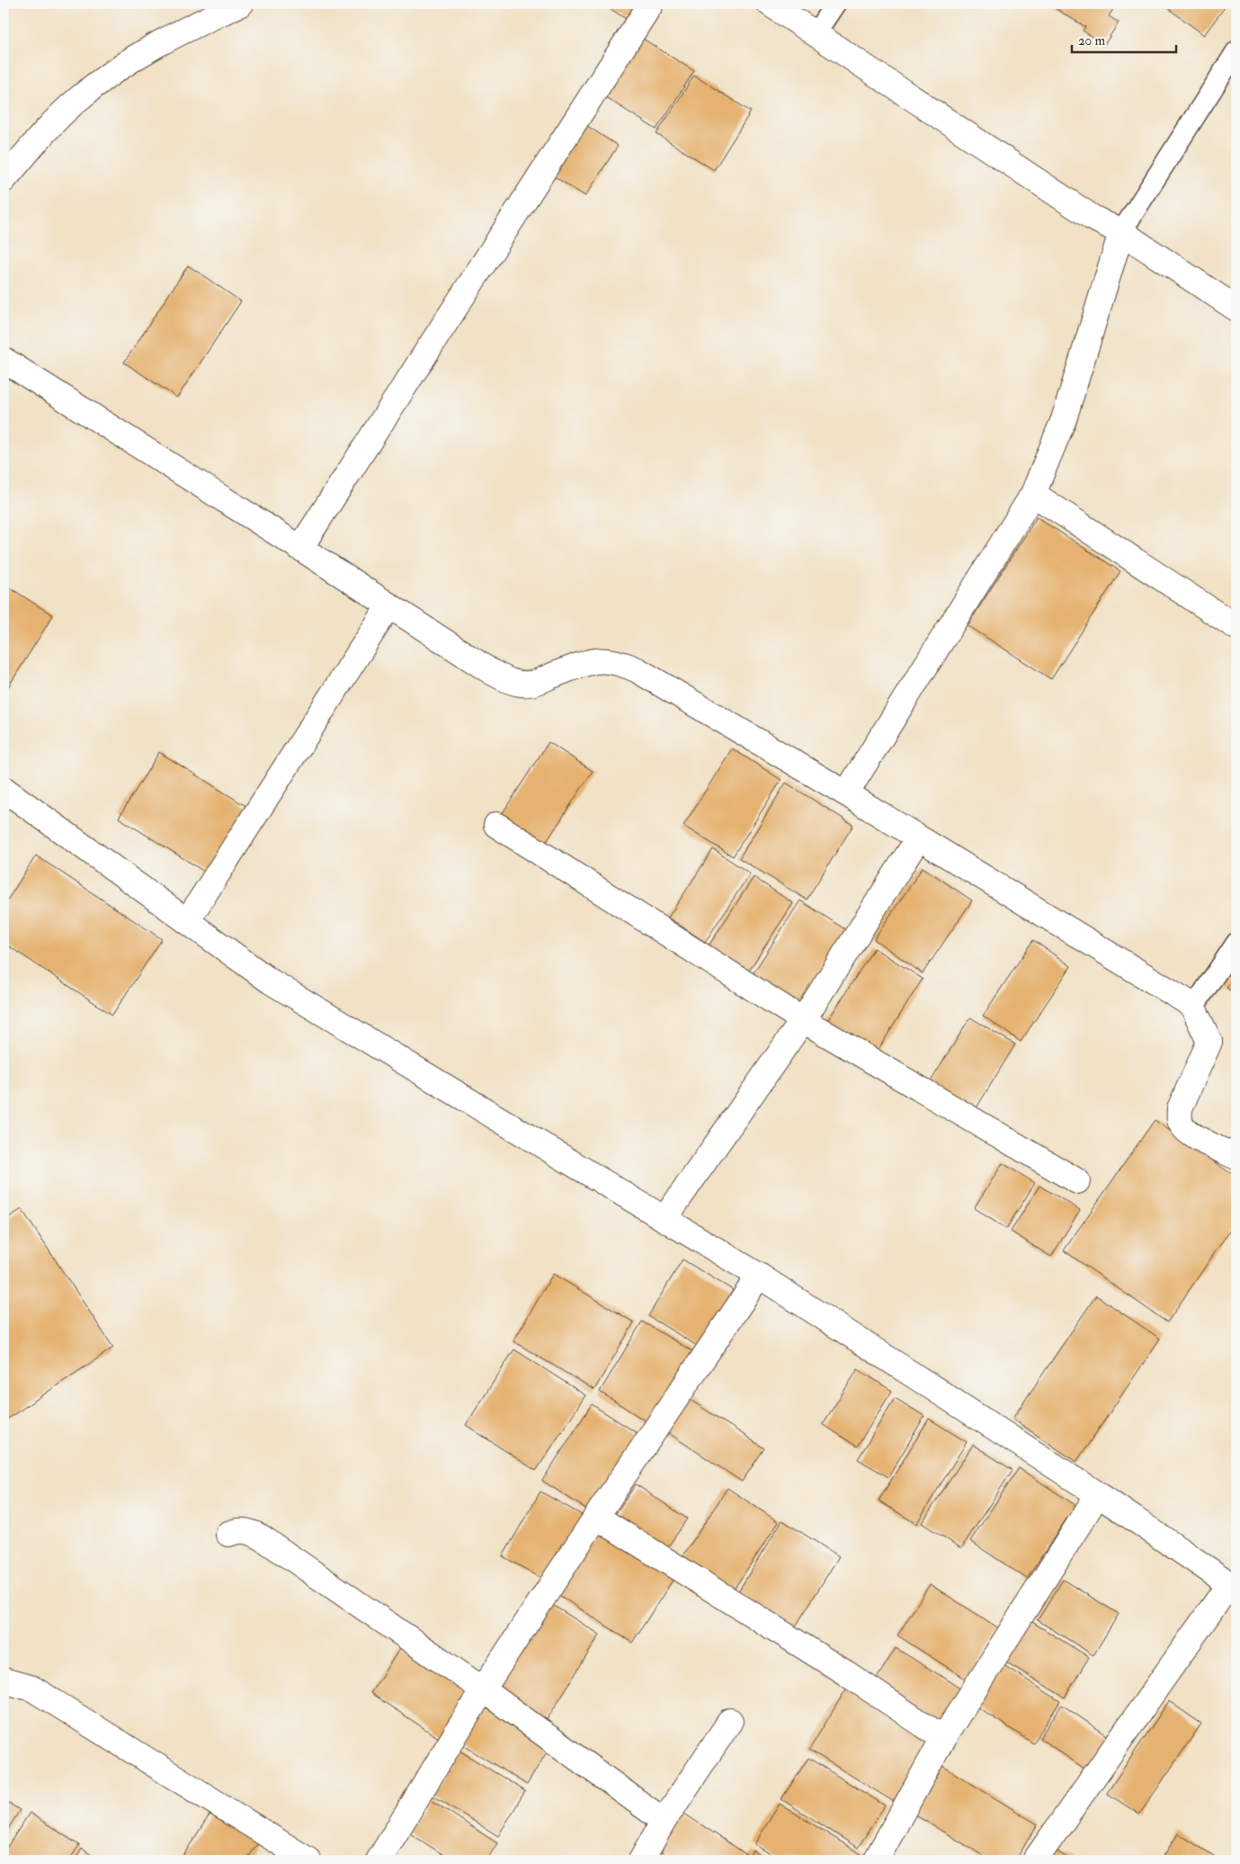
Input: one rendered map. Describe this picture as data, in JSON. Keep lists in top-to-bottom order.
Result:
{
  "scale_bar": "20 m"
}
